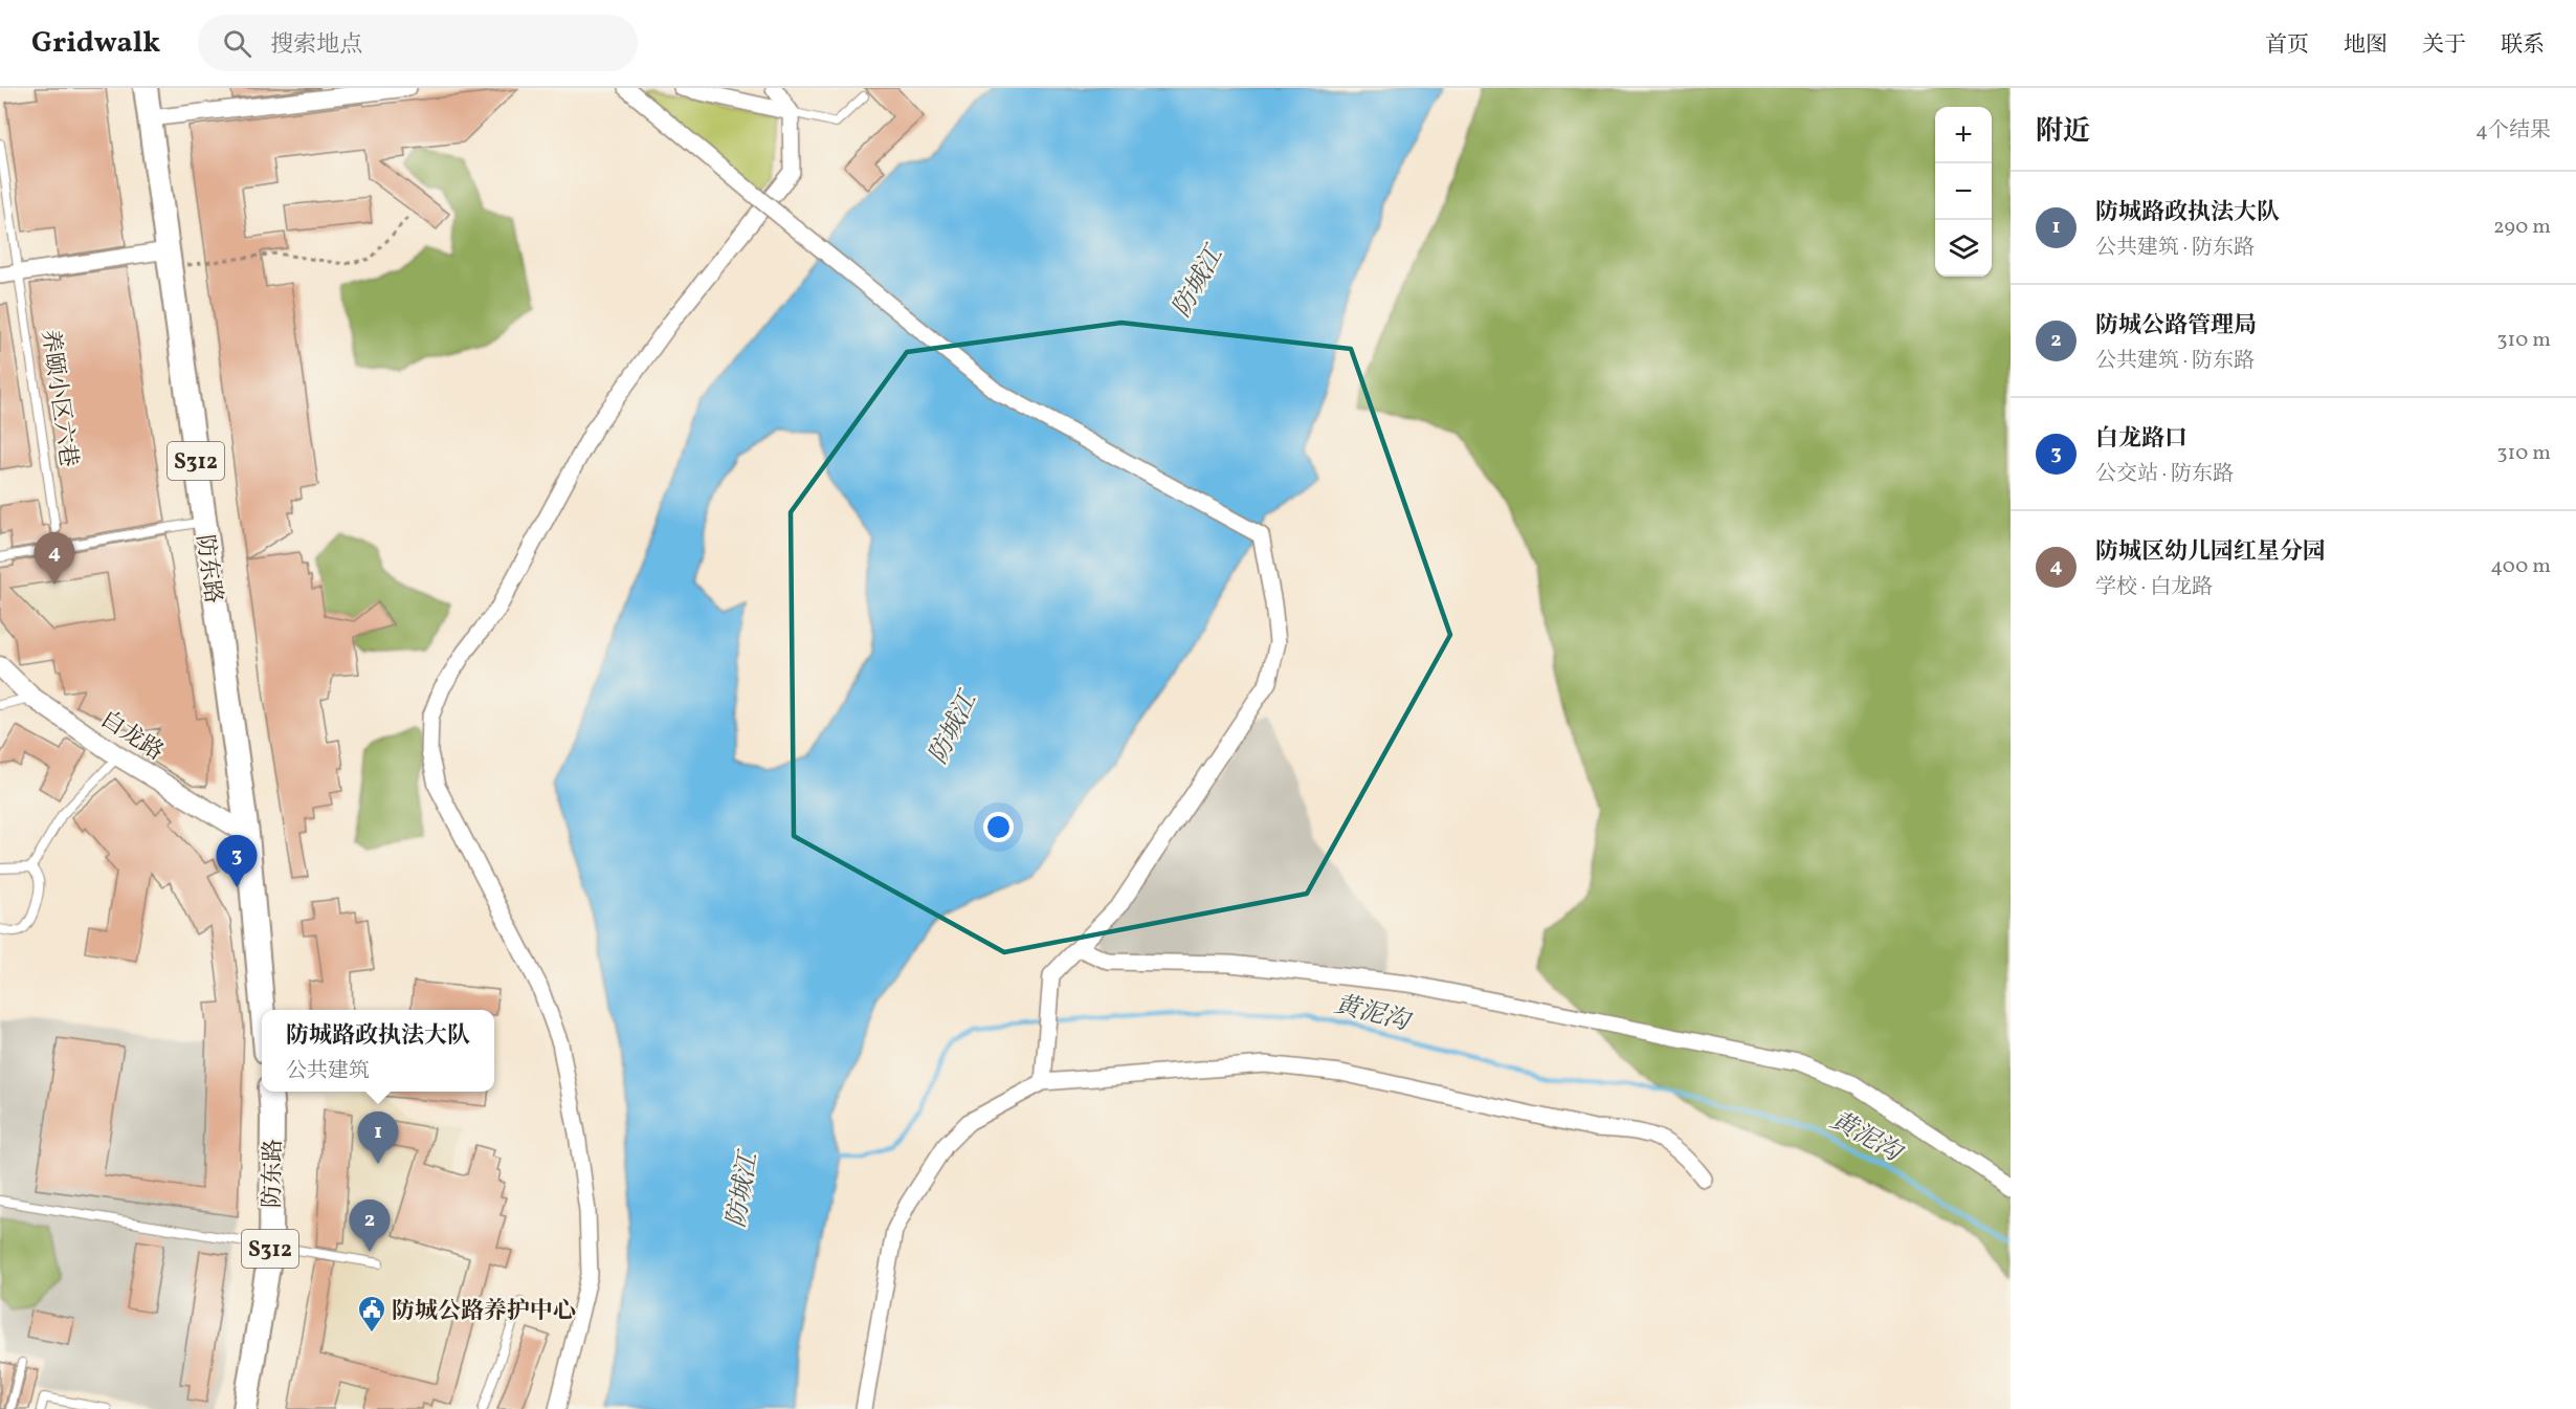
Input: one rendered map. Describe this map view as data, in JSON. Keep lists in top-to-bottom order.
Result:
{
  "streets": {
    "main road": ["S312", "防东路"],
    "street": ["白龙路"],
    "lane": ["养颐小区六巷"]
  },
  "crossings": [
    ["防东路", "白龙路"]
  ],
  "water": ["防城江", "黄泥沟"],
  "places": {
    "public building": ["防城公路养护中心"]
  },
  "page": {
    "header": "Gridwalk",
    "search": "搜索地点",
    "nav": [
      "首页",
      "地图",
      "关于",
      "联系"
    ],
    "heading": ["附近", "4个结果"],
    "map_buttons": ["+", "−"],
    "list": [
      {
        "mark": "1",
        "name": "防城路政执法大队",
        "note": "公共建筑 · 防东路",
        "value": "290 m"
      },
      {
        "mark": "2",
        "name": "防城公路管理局",
        "note": "公共建筑 · 防东路",
        "value": "310 m"
      },
      {
        "mark": "3",
        "name": "白龙路口",
        "note": "公交站 · 防东路",
        "value": "310 m"
      },
      {
        "mark": "4",
        "name": "防城区幼儿园红星分园",
        "note": "学校 · 白龙路",
        "value": "400 m"
      }
    ],
    "pins": [
      "4",
      "3",
      "1",
      "2"
    ],
    "popup": ["防城路政执法大队", "公共建筑"]
  }
}
